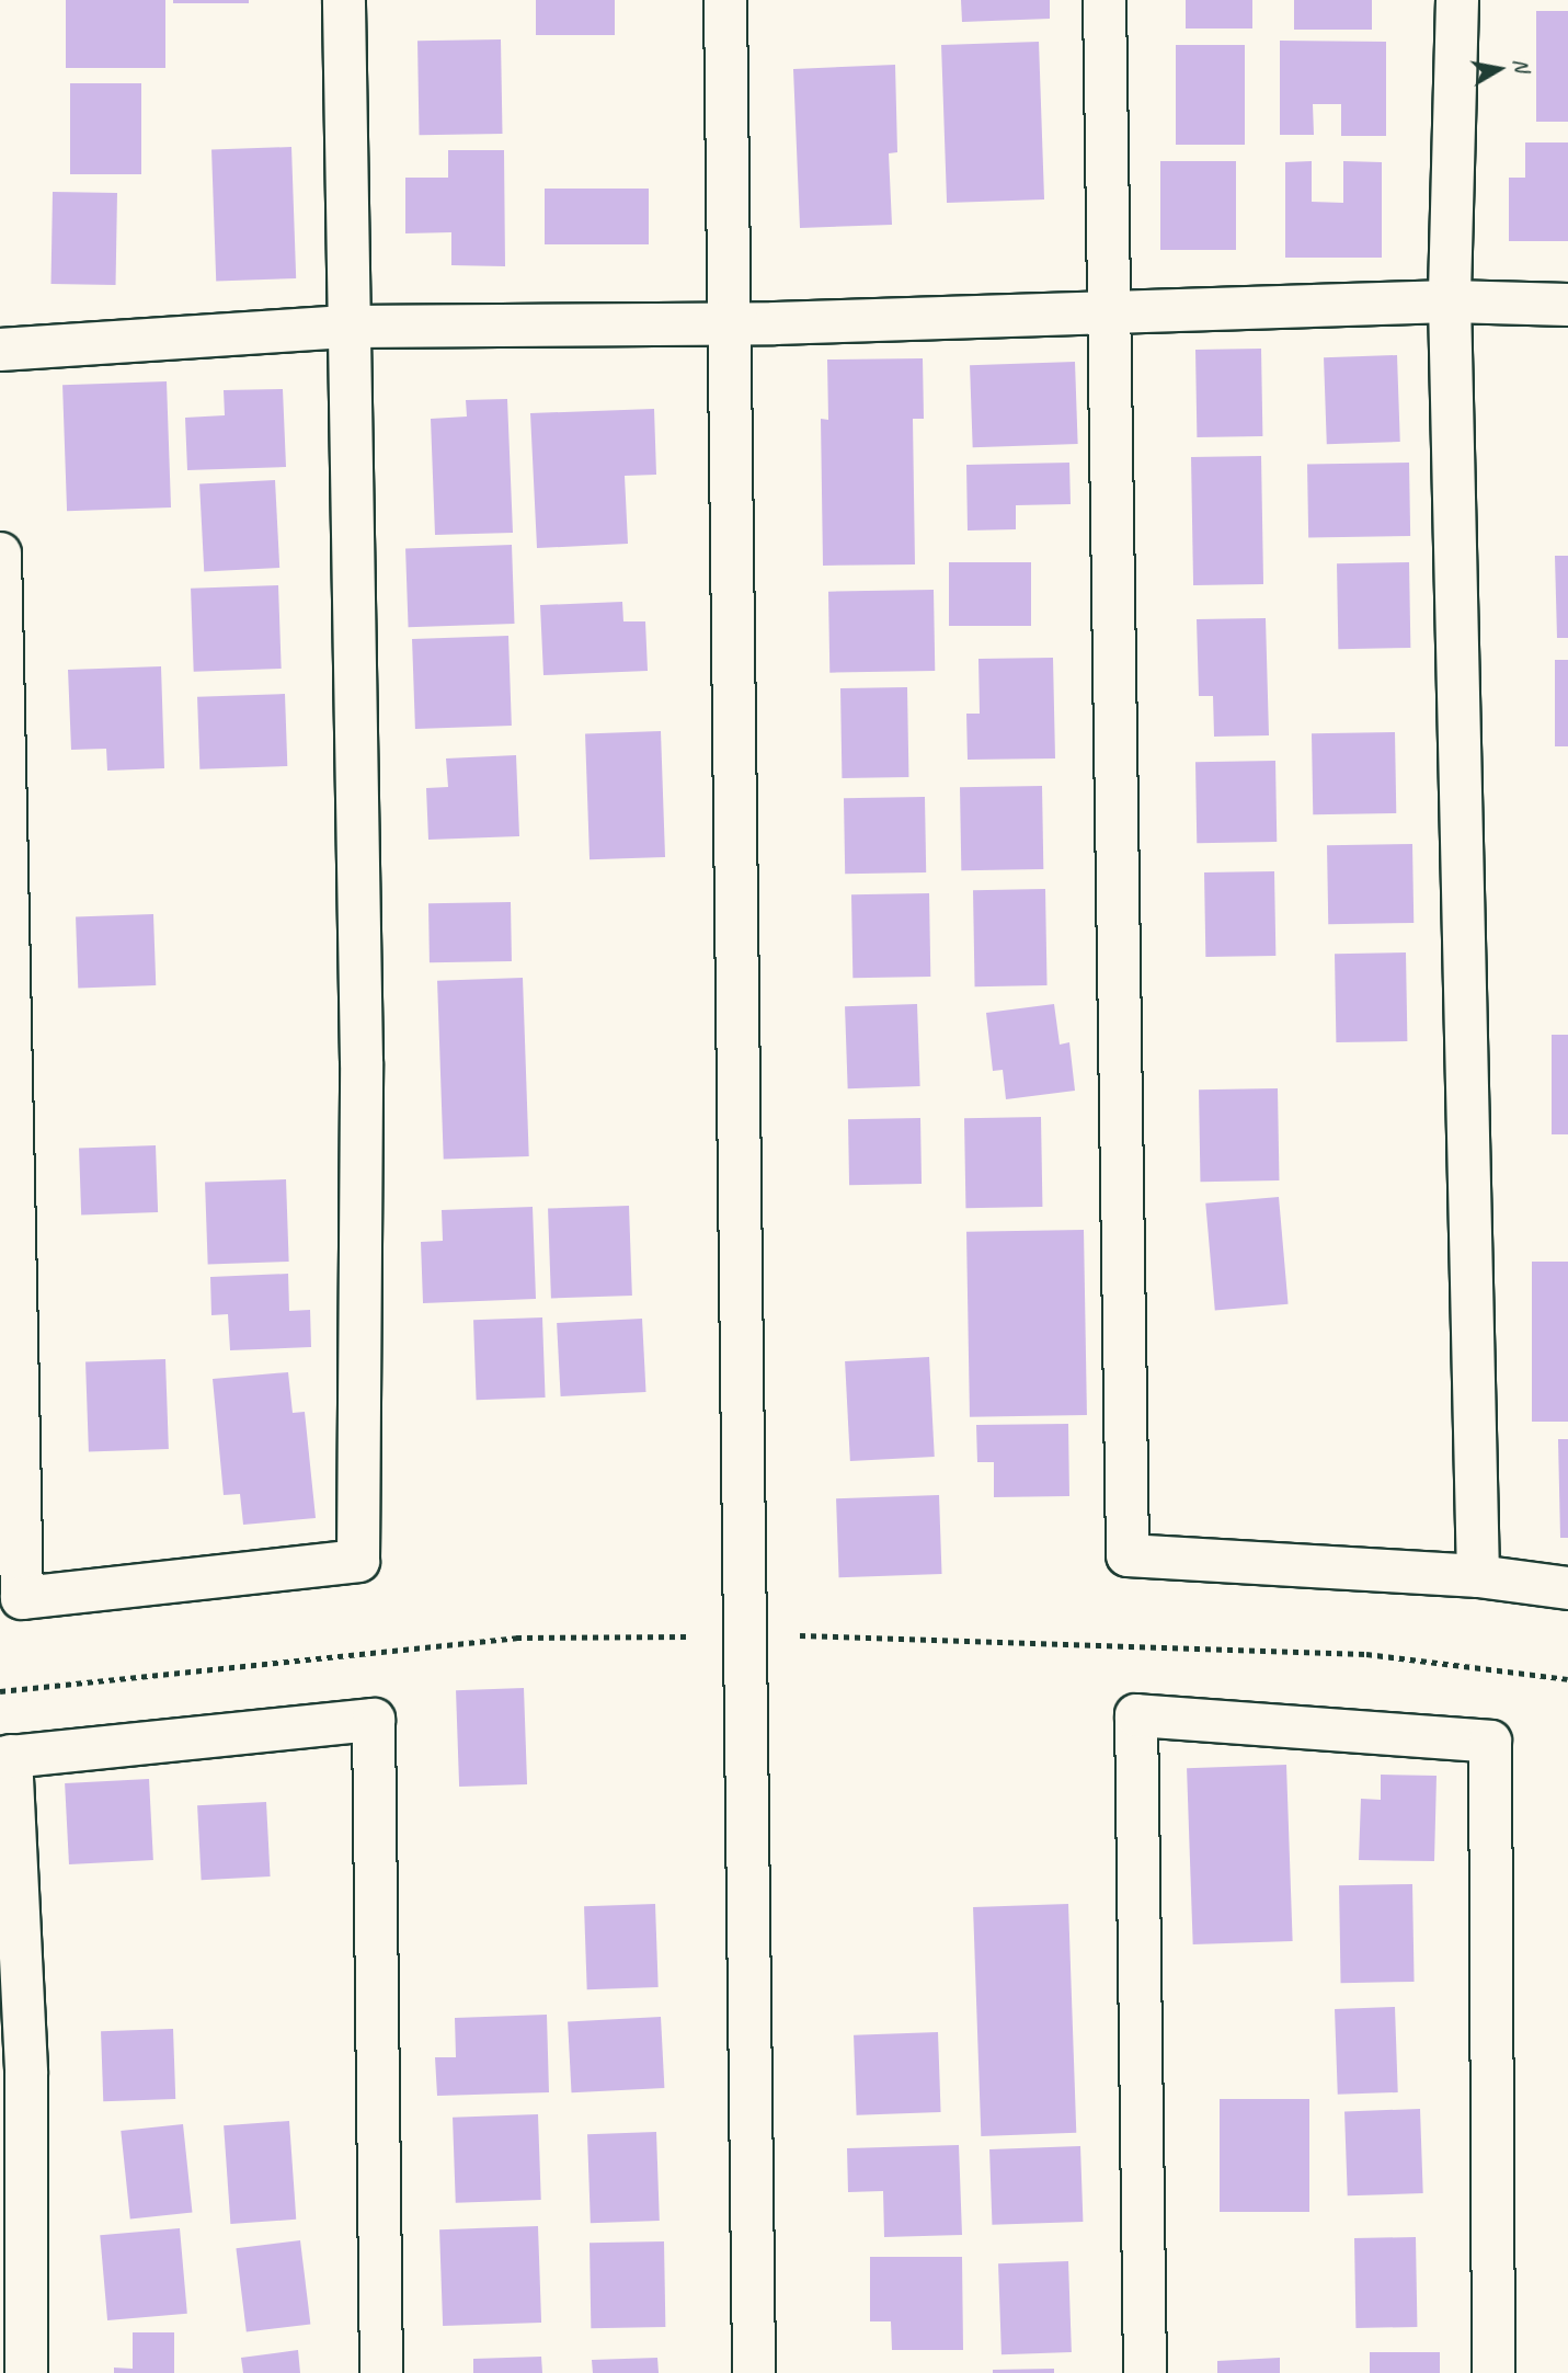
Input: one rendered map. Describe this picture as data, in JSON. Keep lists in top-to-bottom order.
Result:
{
  "north": "right"
}
